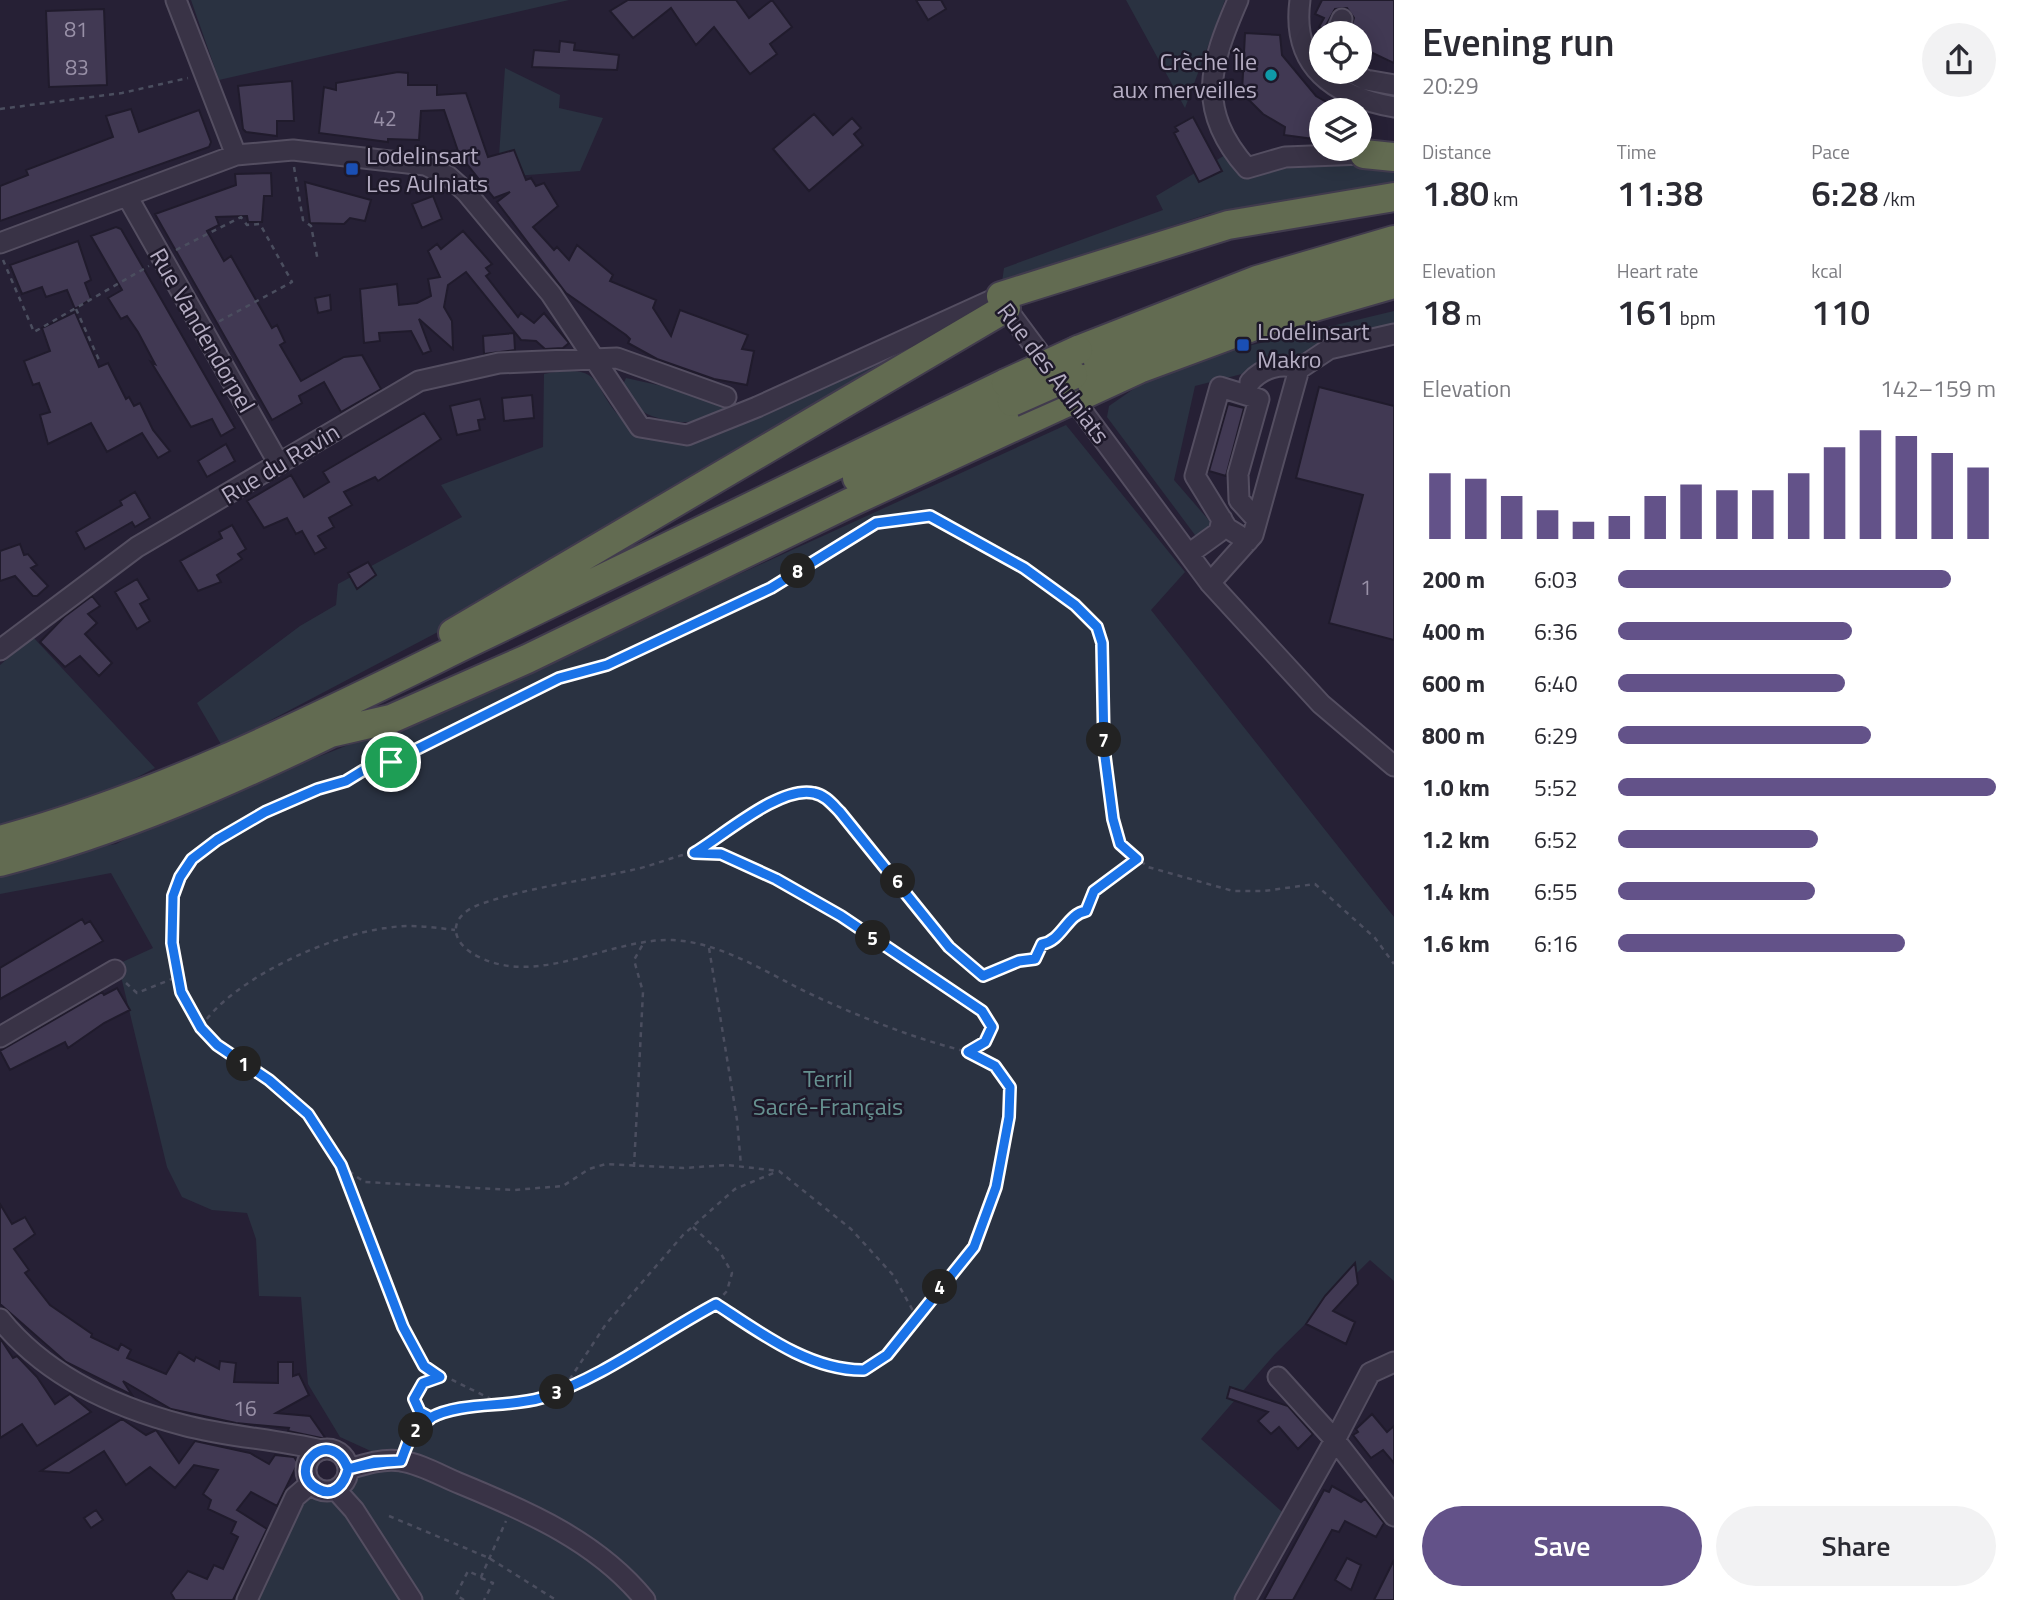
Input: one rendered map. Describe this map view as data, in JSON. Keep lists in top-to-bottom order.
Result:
{
  "streets": {
    "street": ["Rue Vandendorpel", "Rue des Aulniats", "Rue du Ravin"]
  },
  "crossings": [
    ["Rue Vandendorpel", "Rue des Aulniats"],
    ["Rue Vandendorpel", "Rue du Ravin"],
    ["Rue des Aulniats", "Rue du Ravin"]
  ],
  "parks": ["Terril Sacré-Français"],
  "places": {
    "other": ["Crèche Île aux merveilles"],
    "transit": ["Lodelinsart Les Aulniats", "Lodelinsart Makro"]
  },
  "house_numbers": [
    "81",
    "83",
    "42",
    "1",
    "16"
  ],
  "page": {
    "heading": ["Evening run", "20:29"],
    "stats": [
      ["Distance", "1.80 km"],
      ["Time", "11:38"],
      ["Pace", "6:28 /km"],
      ["Elevation", "18 m"],
      ["Heart rate", "161 bpm"],
      ["kcal", "110"]
    ],
    "chart": ["Elevation", "142–159 m"],
    "pins": [
      "8",
      "7",
      "6",
      "5",
      "1",
      "4",
      "3",
      "2"
    ],
    "list": [
      {
        "name": "200 m",
        "note": "6:03"
      },
      {
        "name": "400 m",
        "note": "6:36"
      },
      {
        "name": "600 m",
        "note": "6:40"
      },
      {
        "name": "800 m",
        "note": "6:29"
      },
      {
        "name": "1.0 km",
        "note": "5:52"
      },
      {
        "name": "1.2 km",
        "note": "6:52"
      },
      {
        "name": "1.4 km",
        "note": "6:55"
      },
      {
        "name": "1.6 km",
        "note": "6:16"
      }
    ],
    "buttons": ["Save", "Share"]
  }
}
